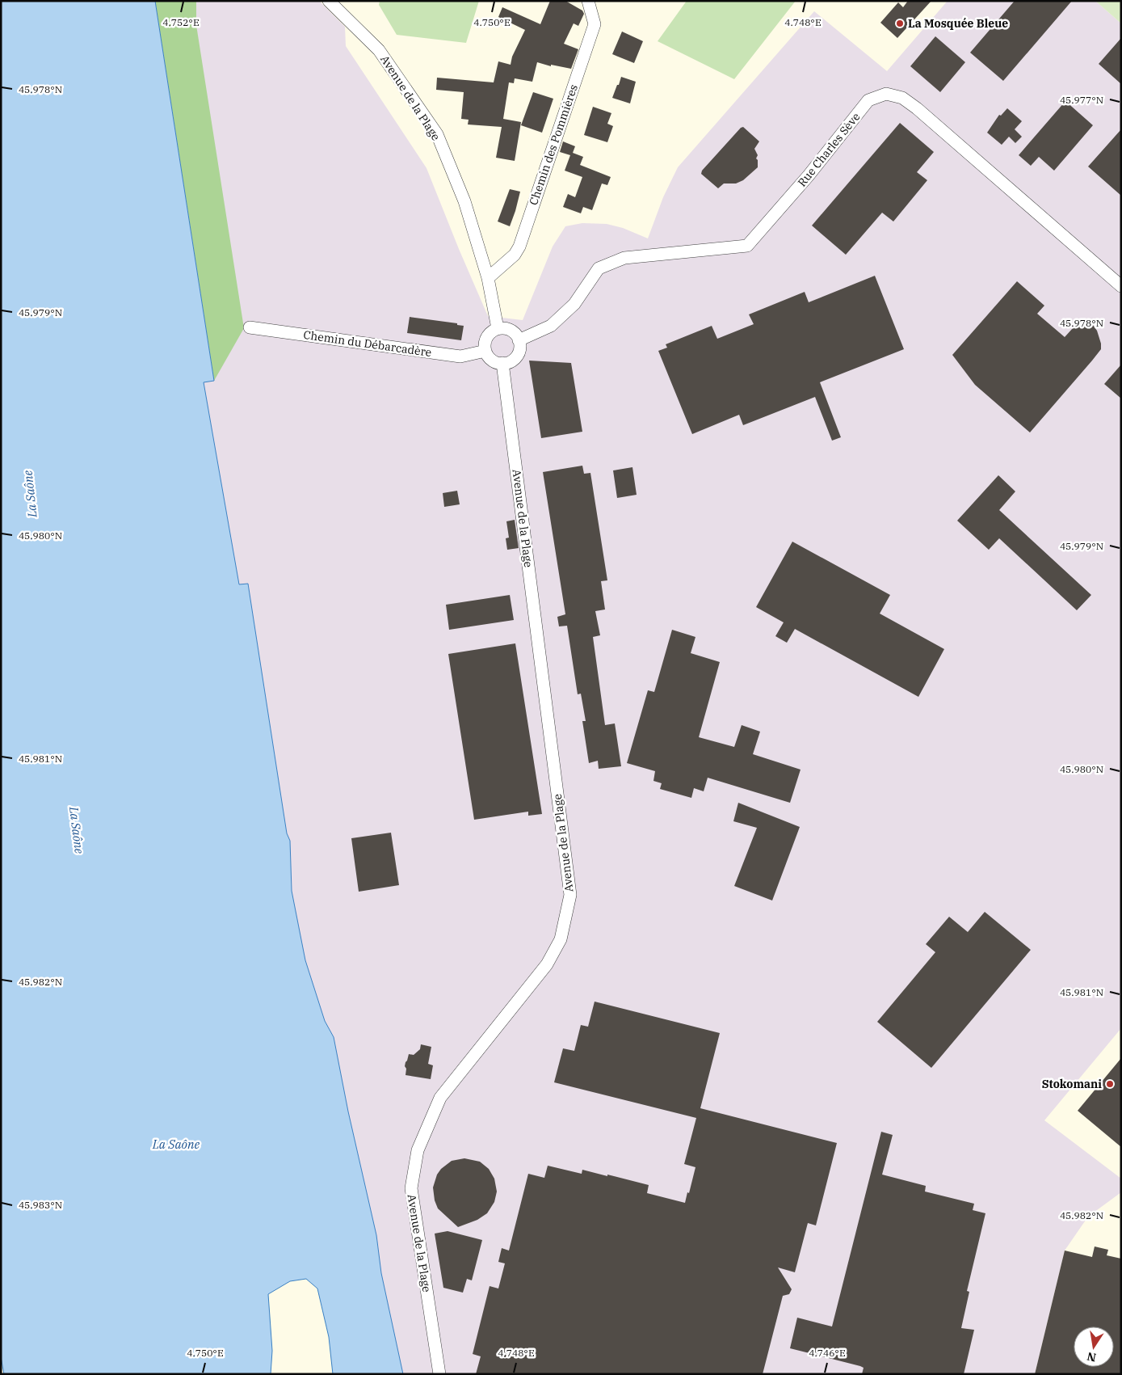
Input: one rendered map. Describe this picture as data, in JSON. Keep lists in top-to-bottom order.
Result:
{
  "streets": {
    "street": [
      "Avenue de la Plage",
      "Chemin des Pommières",
      "Rue Charles Sève",
      "Chemin du Débarcadère"
    ]
  },
  "crossings": [
    ["Avenue de la Plage", "Chemin des Pommières"],
    ["Avenue de la Plage", "Rue Charles Sève"],
    ["Avenue de la Plage", "Chemin du Débarcadère"],
    ["Rue Charles Sève", "Chemin du Débarcadère"]
  ],
  "water": ["La Saône"],
  "places": ["La Mosquée Bleue", "Stokomani"],
  "north": "bottom",
  "coordinates": [
    "4.752°E",
    "4.750°E",
    "4.748°E",
    "45.978°N",
    "45.977°N",
    "45.979°N",
    "45.980°N",
    "45.981°N",
    "45.982°N",
    "45.983°N",
    "4.746°E"
  ]
}
